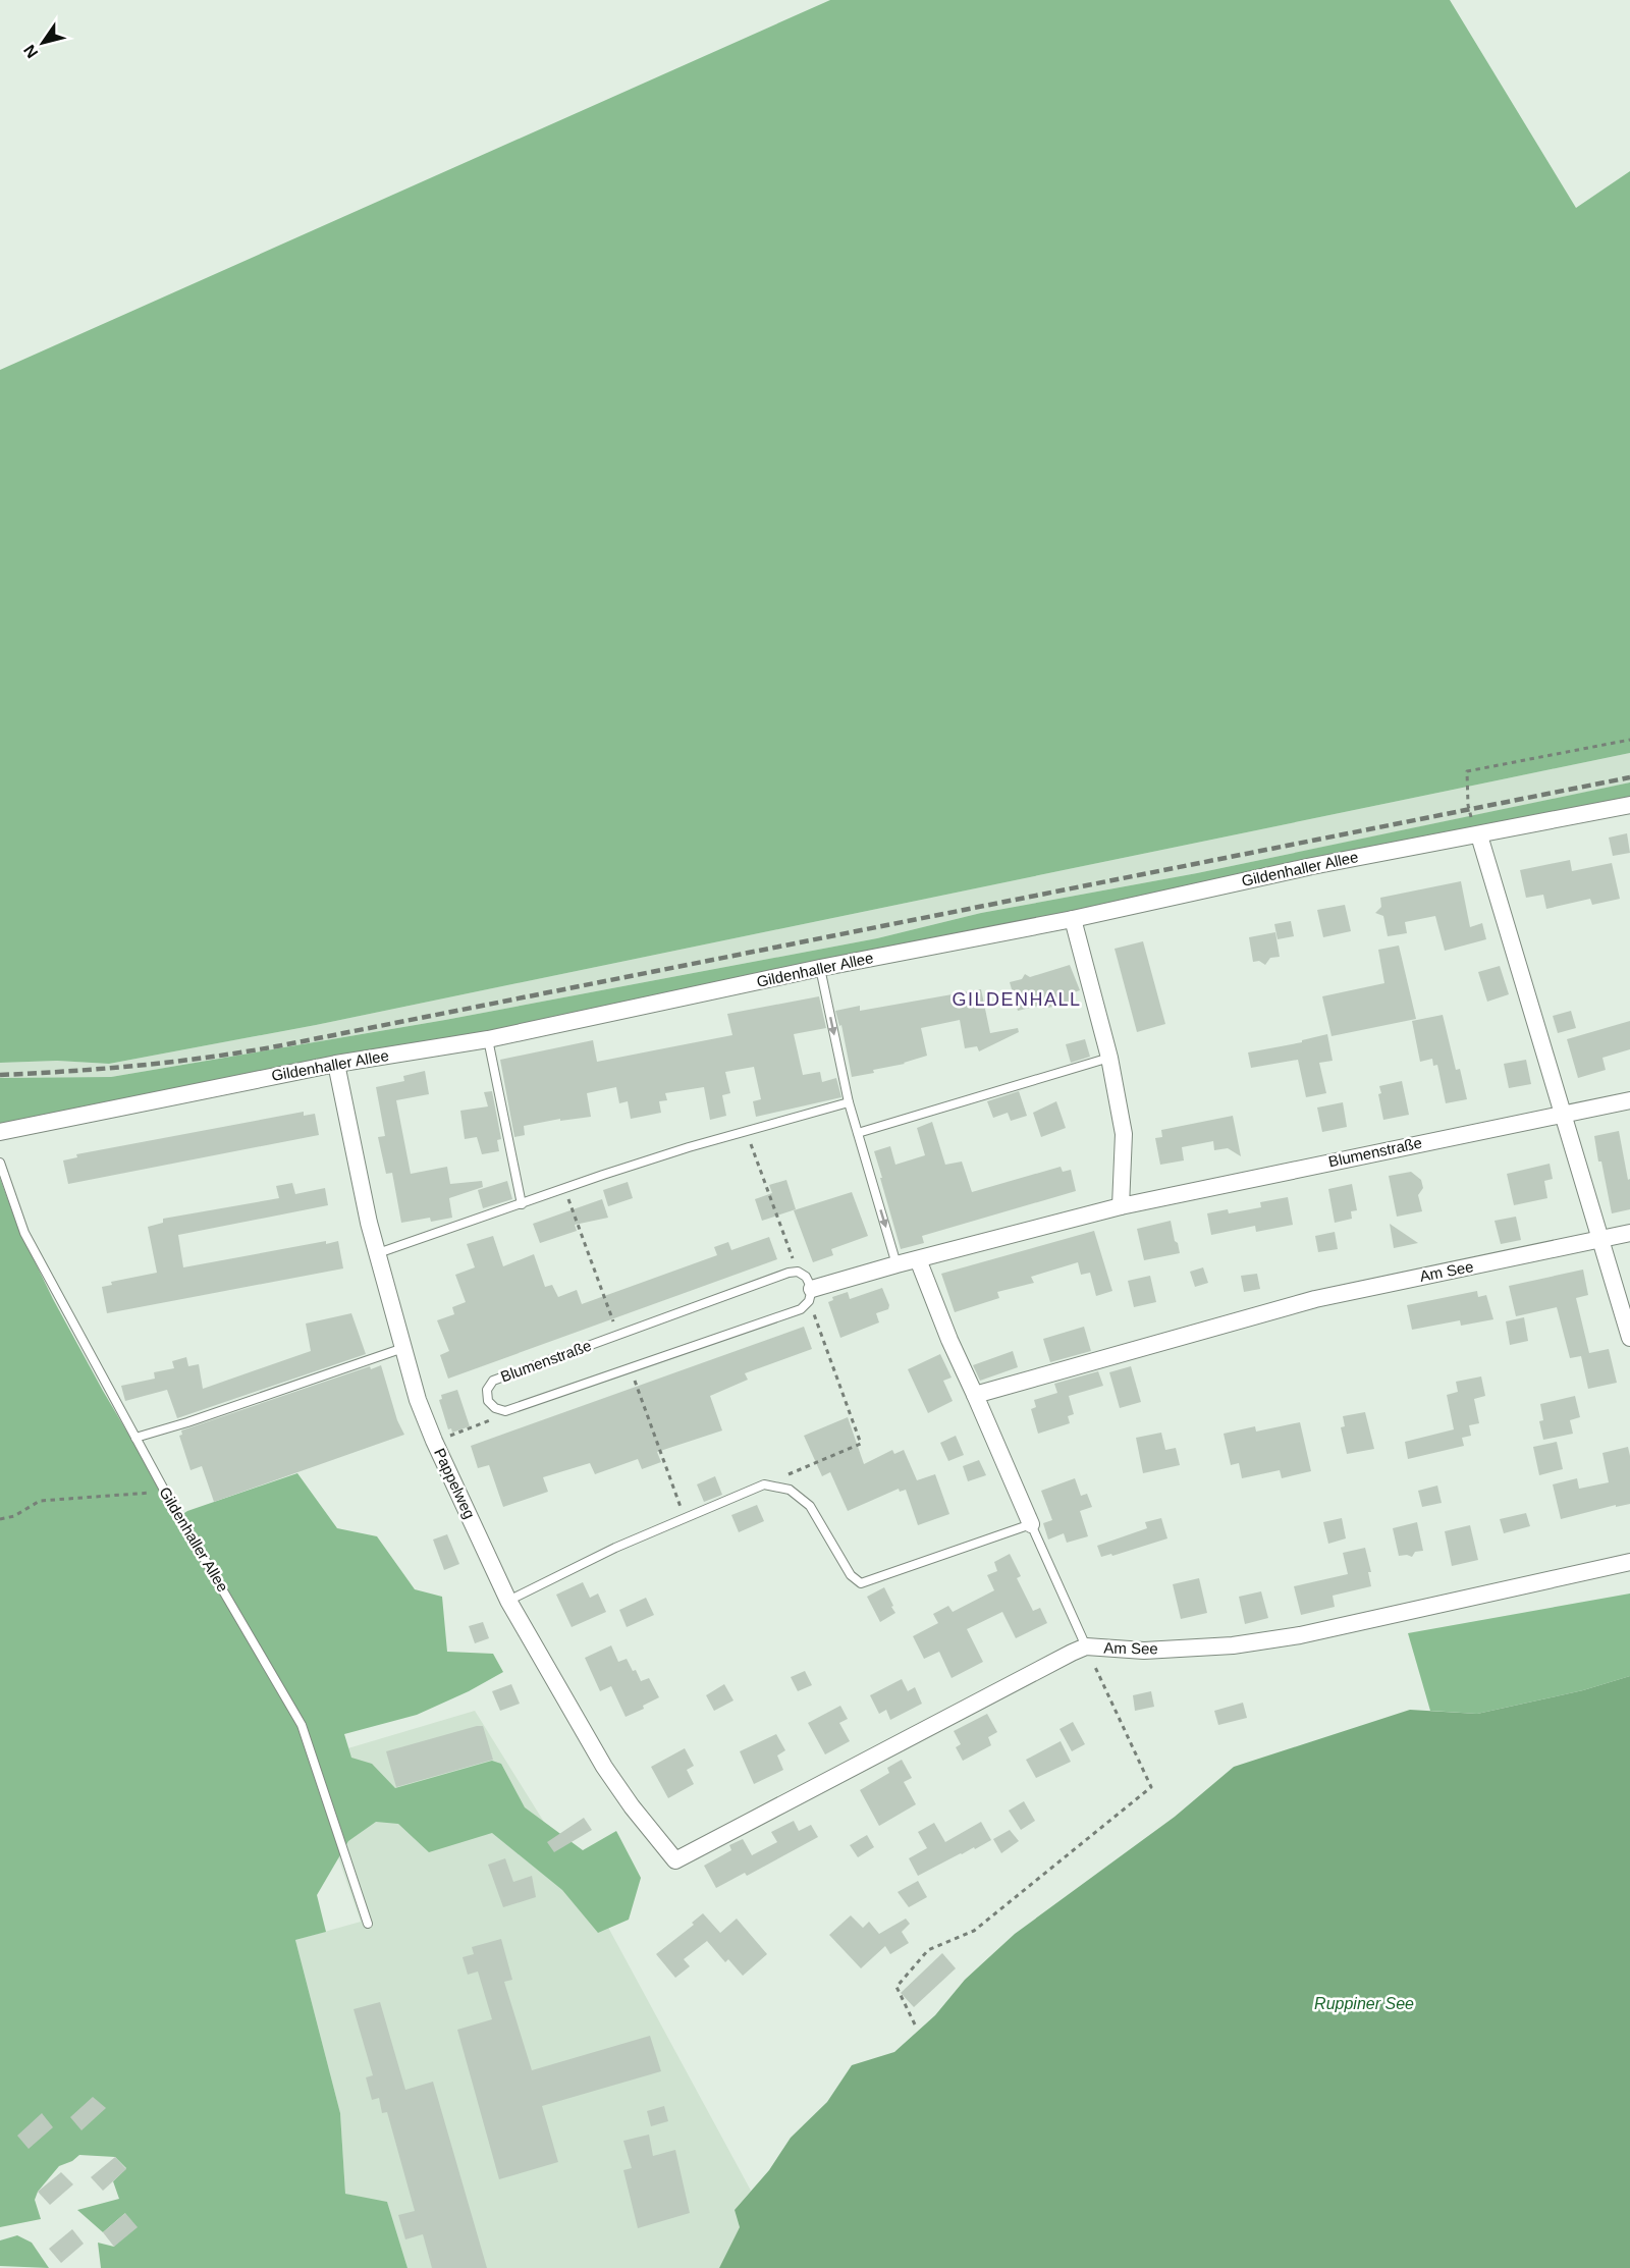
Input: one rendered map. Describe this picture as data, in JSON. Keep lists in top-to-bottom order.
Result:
{
  "streets": {
    "street": [
      "Gildenhaller Allee",
      "Blumenstraße",
      "Am See",
      "Pappelweg"
    ]
  },
  "crossings": [
    ["Gildenhaller Allee", "Pappelweg"],
    ["Am See", "Pappelweg"]
  ],
  "districts": ["GILDENHALL"],
  "water": ["Ruppiner See"],
  "north": "bottom left"
}
